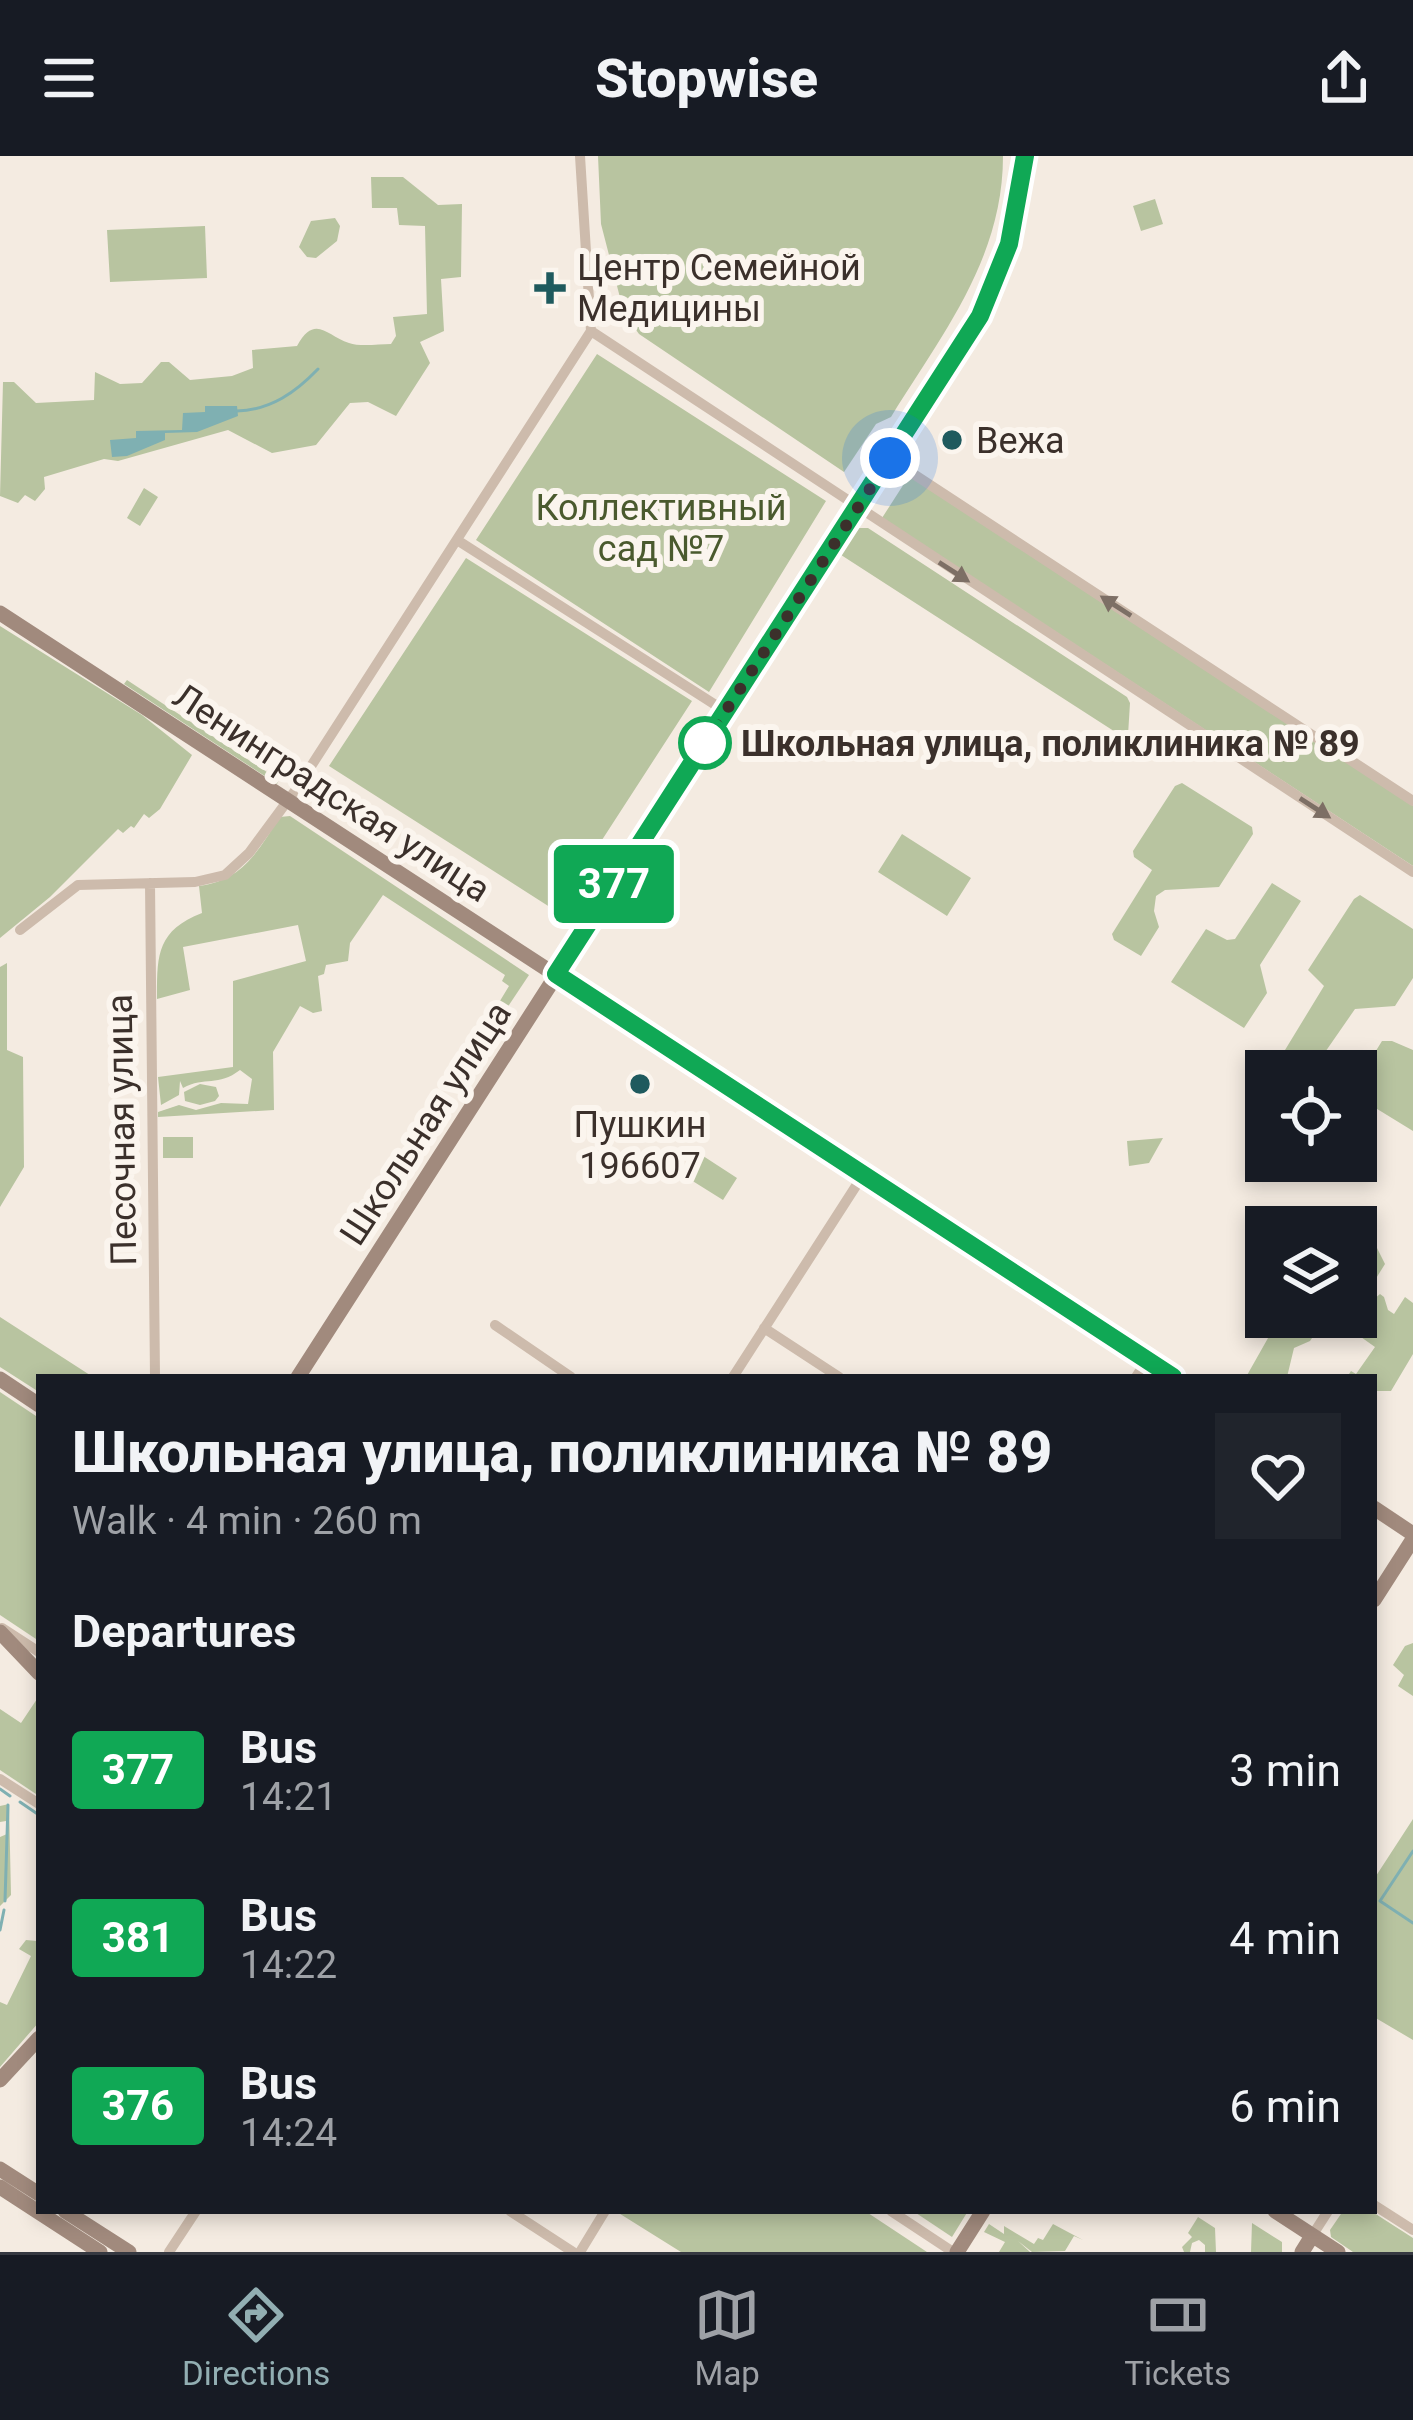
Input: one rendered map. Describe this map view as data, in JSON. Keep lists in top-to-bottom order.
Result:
{
  "streets": {
    "street": ["Ленинградская улица", "Школьная улица", "Песочная улица"]
  },
  "crossings": [
    ["Ленинградская улица", "Школьная улица"]
  ],
  "parks": ["Коллективный сад №7"],
  "places": {
    "health": ["Центр Семейной Медицины"],
    "other": ["Вежа", "Школьная улица, поликлиника № 89", "Пушкин 196607"]
  },
  "lines": ["bus line 377"],
  "page": {
    "header": "Stopwise",
    "on_map": "377",
    "heading": [
      ["Школьная улица, поликлиника № 89", "Walk · 4 min · 260 m"],
      "Departures"
    ],
    "list": [
      {
        "mark": "377",
        "name": "Bus",
        "note": "14:21",
        "value": "3 min"
      },
      {
        "mark": "381",
        "name": "Bus",
        "note": "14:22",
        "value": "4 min"
      },
      {
        "mark": "376",
        "name": "Bus",
        "note": "14:24",
        "value": "6 min"
      }
    ],
    "tabs": ["Directions", "Map", "Tickets"]
  }
}
